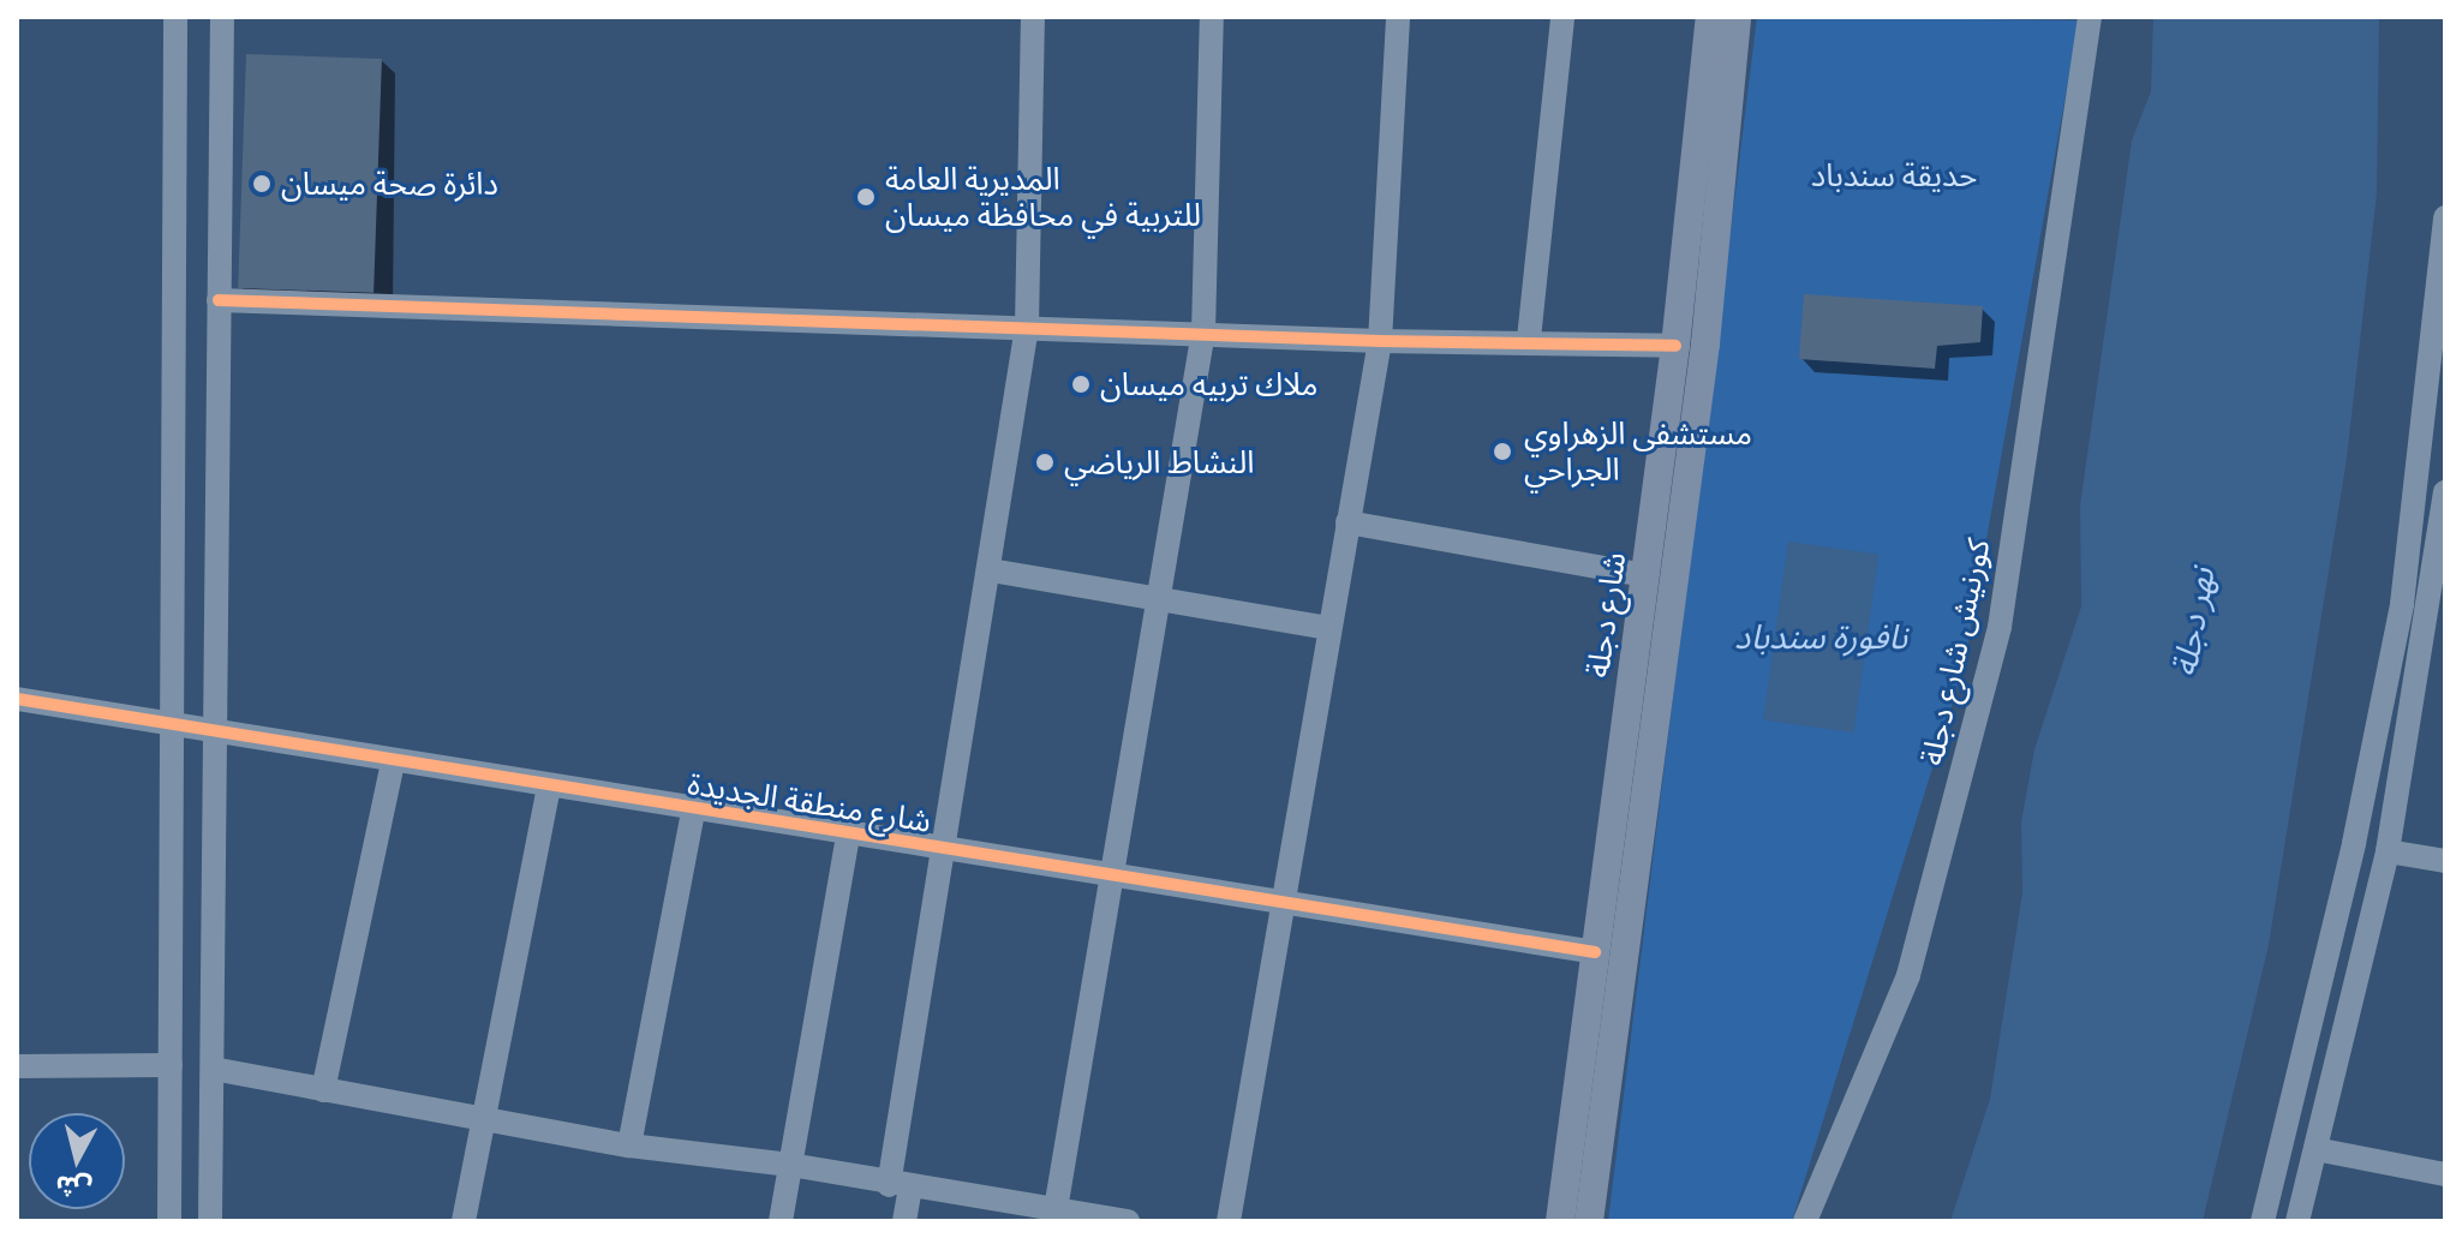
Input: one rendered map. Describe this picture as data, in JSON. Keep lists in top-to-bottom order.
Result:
{
  "streets": {
    "main road": ["شارع دجلة"],
    "street": ["كورنيش شارع دجلة", "شارع منطقة الجديدة"]
  },
  "crossings": [
    ["شارع دجلة", "شارع منطقة الجديدة"]
  ],
  "water": ["نهر دجلة", "نافورة سندباد"],
  "parks": ["حديقة سندباد"],
  "places": [
    "دائرة صحة ميسان",
    "المديرية العامة للتربية في محافظة ميسان",
    "ملاك تربيه ميسان",
    "مستشفى الزهراوي الجراحي",
    "النشاط الرياضي"
  ],
  "north": "bottom"
}
